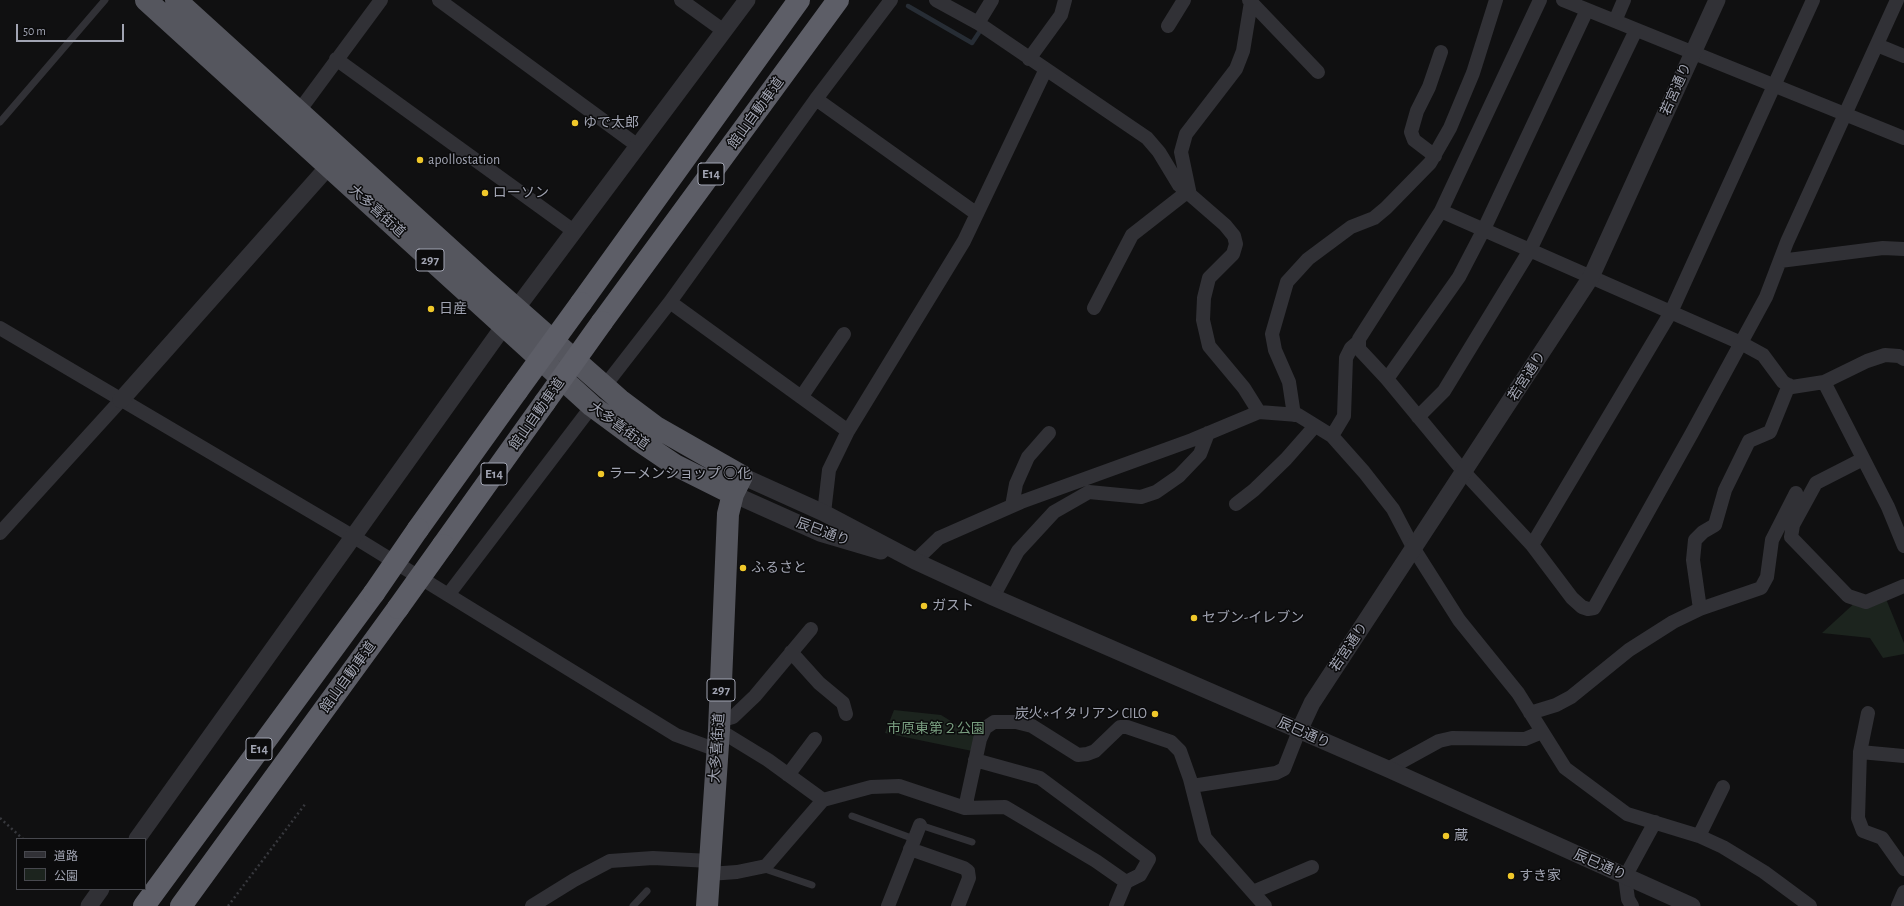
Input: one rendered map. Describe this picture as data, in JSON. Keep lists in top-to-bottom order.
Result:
{
  "streets": {
    "highway": [
      "館山自動車道",
      "E14",
      "大多喜街道",
      "297"
    ],
    "street": ["若宮通り", "辰巳通り"]
  },
  "crossings": [
    ["若宮通り", "辰巳通り"],
    ["大多喜街道", "辰巳通り"]
  ],
  "parks": ["市原東第２公園"],
  "places": [
    "ゆで太郎",
    "apollostation",
    "ローソン",
    "日産",
    "ラーメンショップ ◯化",
    "ふるさと",
    "ガスト",
    "セブン-イレブン",
    "炭火×イタリアン CILO",
    "蔵",
    "すき家"
  ],
  "legend": ["道路", "公園"],
  "scale_bar": "50 m"
}
